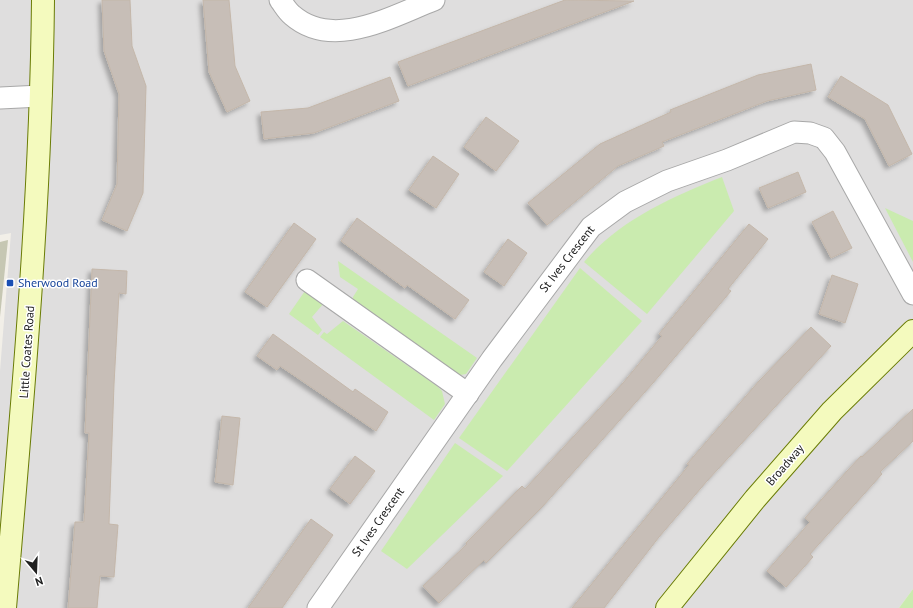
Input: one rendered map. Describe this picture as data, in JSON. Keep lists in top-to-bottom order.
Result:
{
  "streets": {
    "main road": ["Little Coates Road", "Broadway"],
    "street": ["St Ives Crescent"]
  },
  "places": {
    "transit": ["Sherwood Road"]
  },
  "north": "bottom"
}
